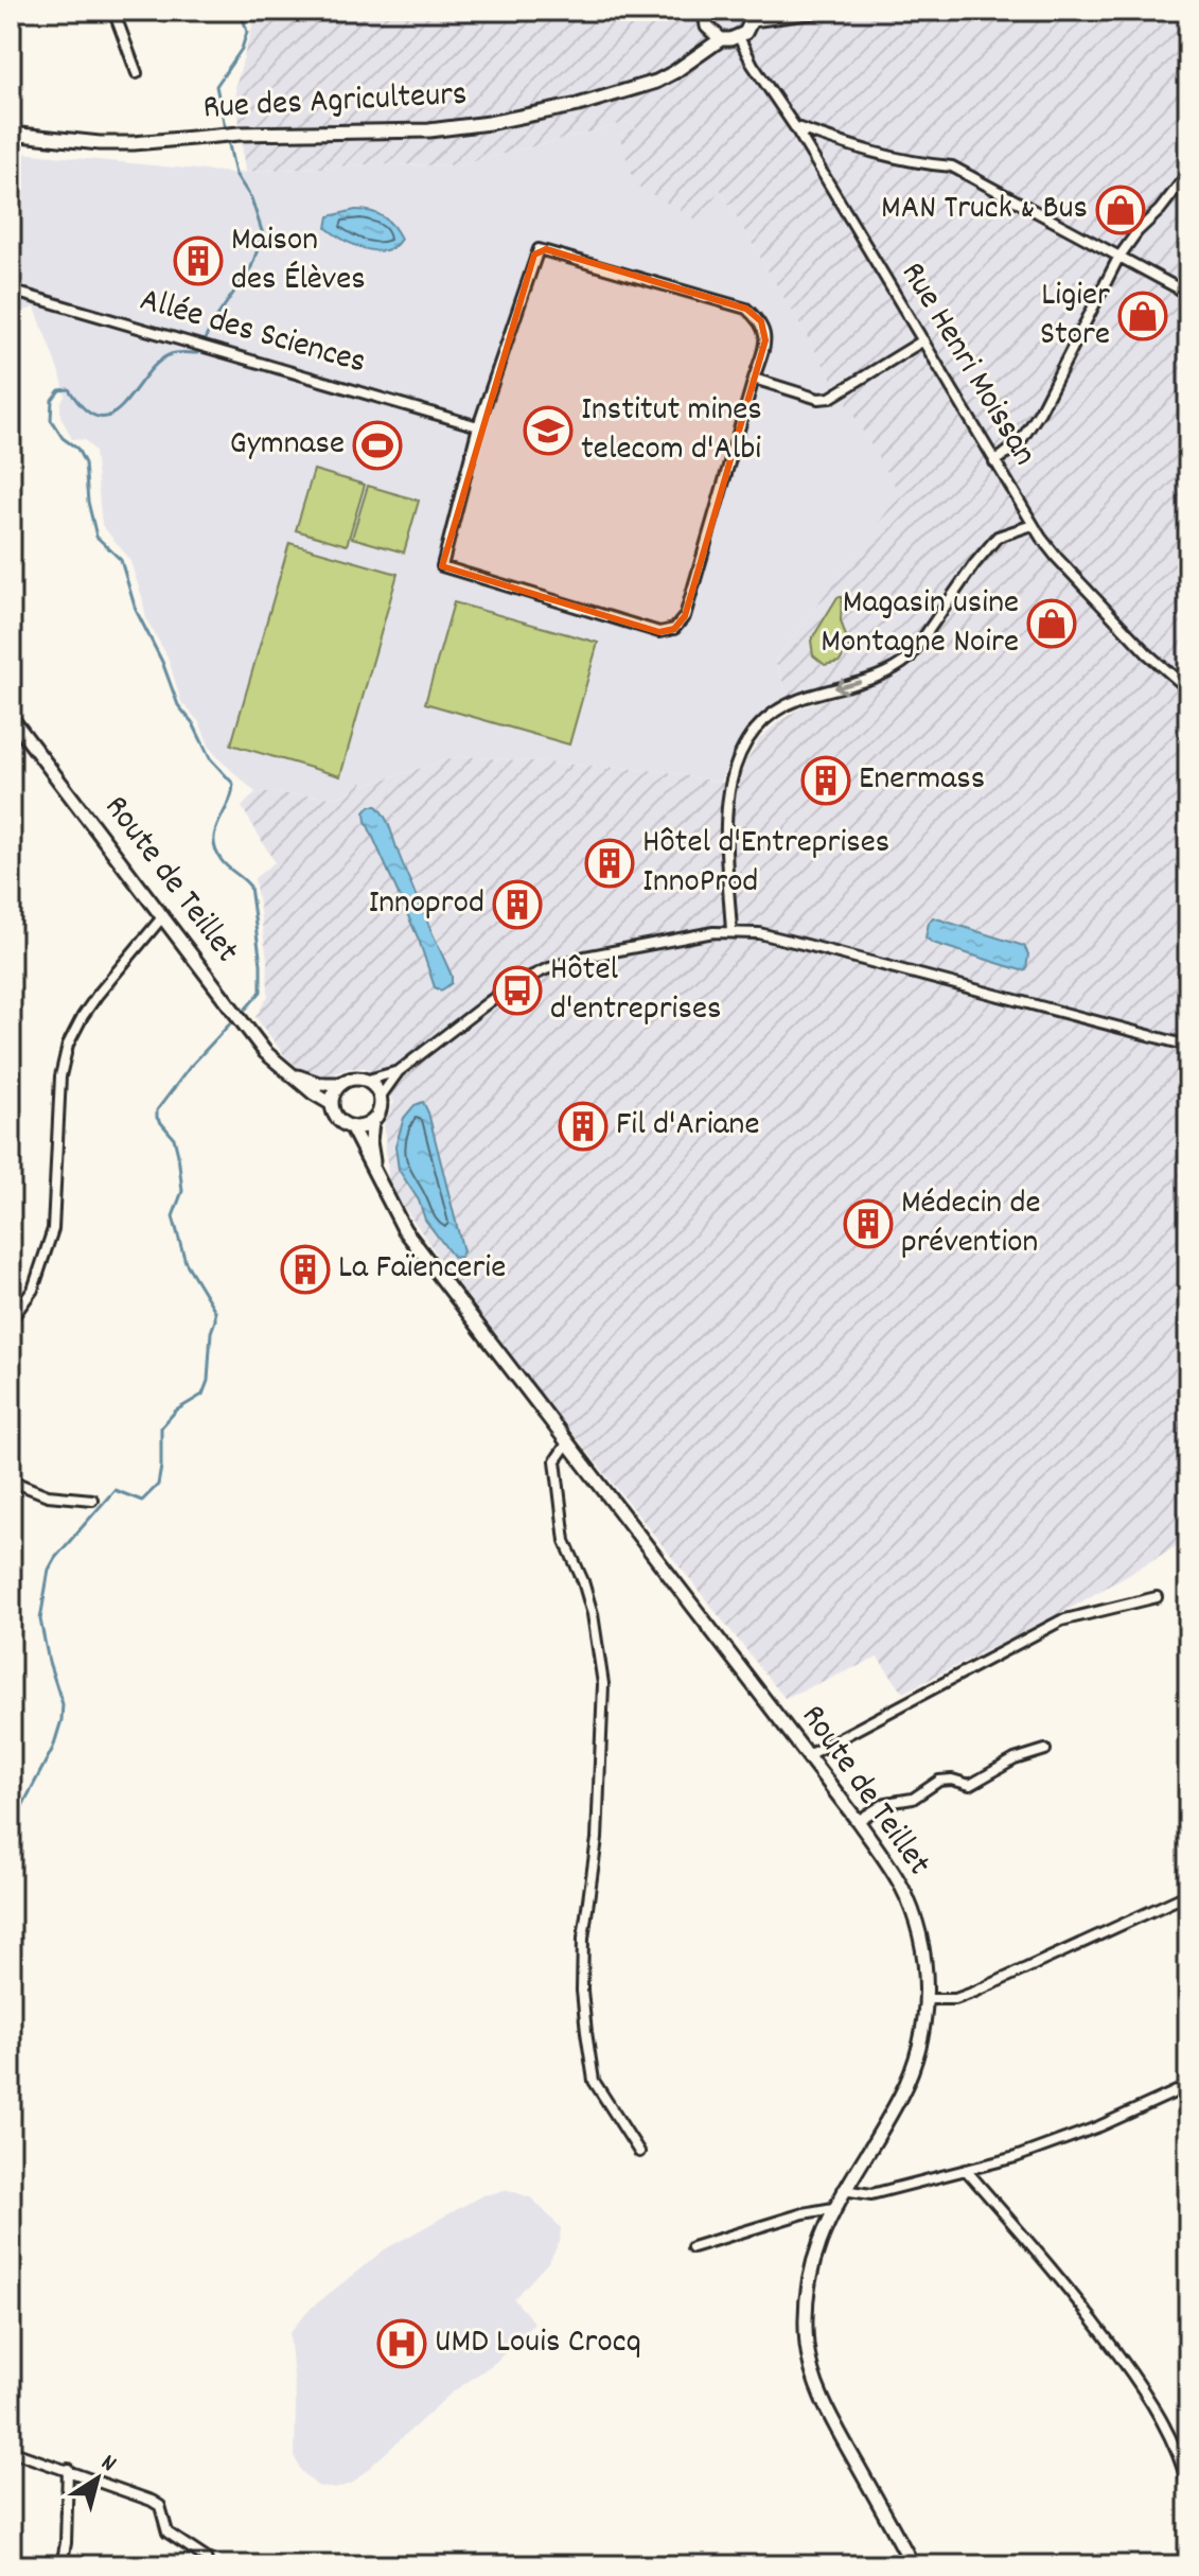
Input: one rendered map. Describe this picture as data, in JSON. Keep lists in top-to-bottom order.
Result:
{
  "streets": {
    "main road": ["Rue des Agriculteurs", "Route de Teillet"],
    "street": ["Allée des Sciences", "Rue Henri Moissan"]
  },
  "crossings": [
    ["Rue des Agriculteurs", "Rue Henri Moissan"]
  ],
  "places": {
    "shop": ["MAN Truck & Bus", "Ligier Store", "Magasin usine Montagne Noire"],
    "building": [
      "Maison des Élèves",
      "Enermass",
      "Hôtel d'Entreprises InnoProd",
      "Innoprod",
      "Fil d'Ariane",
      "Médecin de prévention",
      "La Faïencerie"
    ],
    "school or university": ["Institut mines telecom d'Albi"],
    "sports": ["Gymnase"],
    "bus stop": ["Hôtel d'entreprises"],
    "hospital": ["UMD Louis Crocq"]
  },
  "north": "top right"
}
